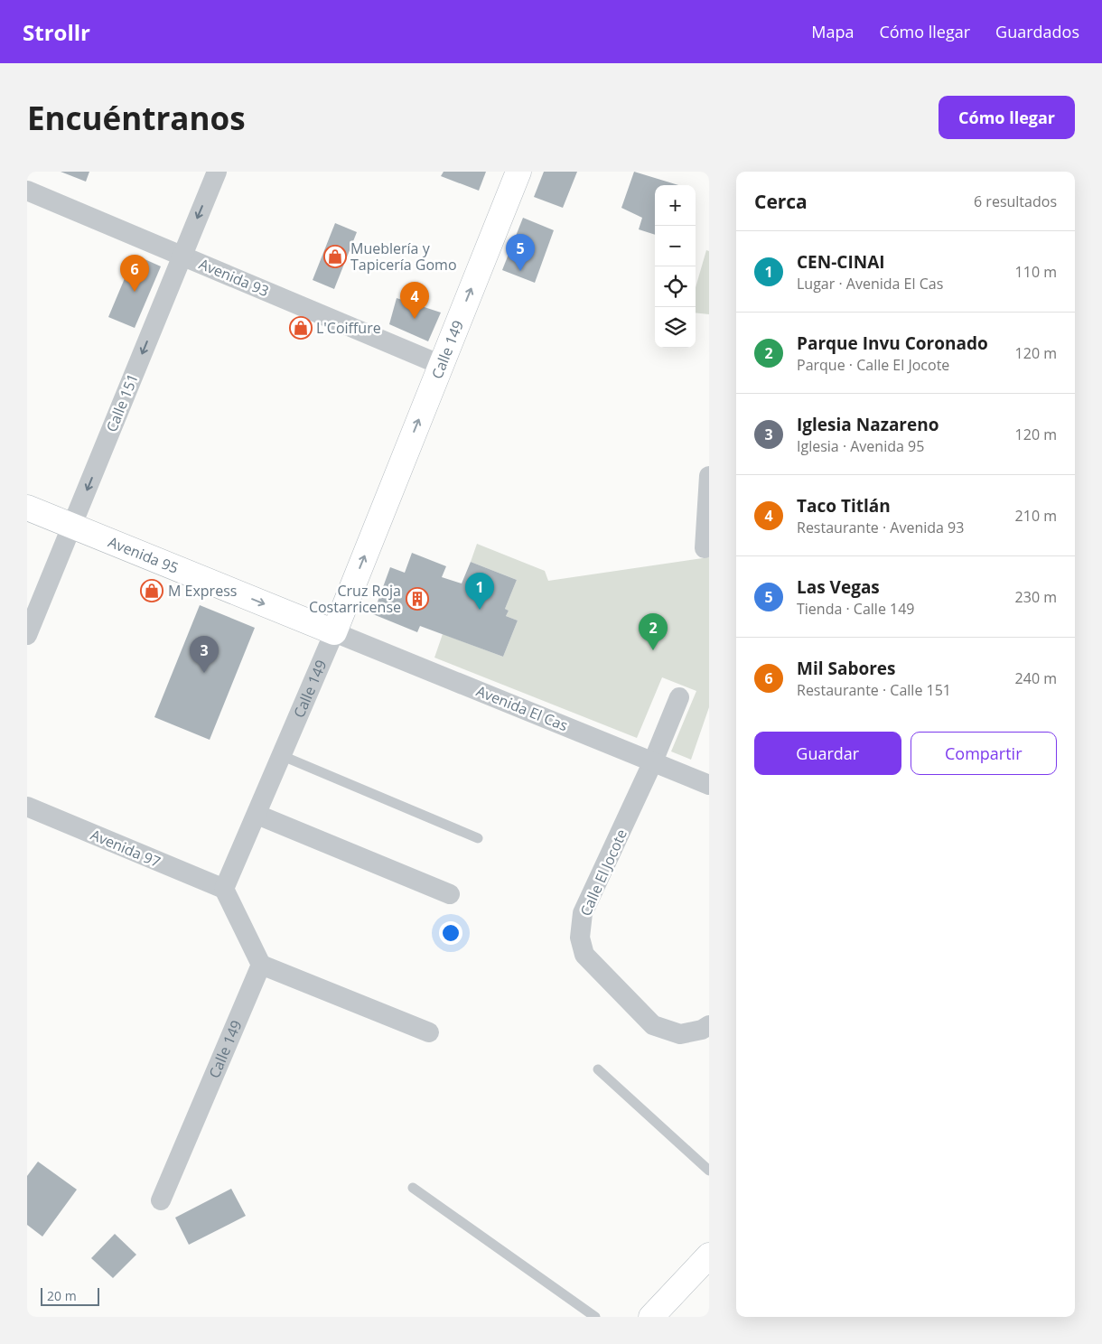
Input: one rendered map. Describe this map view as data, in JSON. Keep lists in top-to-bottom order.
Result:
{
  "streets": {
    "main road": ["Calle 149", "Avenida 95"],
    "street": [
      "Avenida 93",
      "Calle 151",
      "Avenida El Cas",
      "Avenida 97",
      "Calle El Jocote"
    ]
  },
  "crossings": [
    ["Avenida 93", "Calle 149"],
    ["Avenida 93", "Calle 151"],
    ["Calle 149", "Avenida 95"],
    ["Calle 149", "Avenida El Cas"],
    ["Calle 149", "Avenida 97"],
    ["Calle 151", "Avenida 95"],
    ["Avenida 95", "Avenida El Cas"],
    ["Avenida El Cas", "Calle El Jocote"]
  ],
  "one_way": ["Calle 149", "Calle 151", "Avenida 95"],
  "places": {
    "shop": ["Mueblería y Tapicería Gomo", "L'Coiffure", "M Express"],
    "building": ["Cruz Roja Costarricense"]
  },
  "scale_bar": "20 m",
  "page": {
    "header": "Strollr",
    "nav": ["Mapa", "Cómo llegar", "Guardados"],
    "buttons": [
      "Cómo llegar",
      ["Guardar", "Compartir"]
    ],
    "title": "Encuéntranos",
    "heading": ["Cerca", "6 resultados"],
    "map_buttons": ["+", "−"],
    "list": [
      {
        "mark": "1",
        "name": "CEN-CINAI",
        "note": "Lugar · Avenida El Cas",
        "value": "110 m"
      },
      {
        "mark": "2",
        "name": "Parque Invu Coronado",
        "note": "Parque · Calle El Jocote",
        "value": "120 m"
      },
      {
        "mark": "3",
        "name": "Iglesia Nazareno",
        "note": "Iglesia · Avenida 95",
        "value": "120 m"
      },
      {
        "mark": "4",
        "name": "Taco Titlán",
        "note": "Restaurante · Avenida 93",
        "value": "210 m"
      },
      {
        "mark": "5",
        "name": "Las Vegas",
        "note": "Tienda · Calle 149",
        "value": "230 m"
      },
      {
        "mark": "6",
        "name": "Mil Sabores",
        "note": "Restaurante · Calle 151",
        "value": "240 m"
      }
    ],
    "pins": [
      "5",
      "6",
      "4",
      "1",
      "2",
      "3"
    ],
    "scale": "20 m"
  }
}
